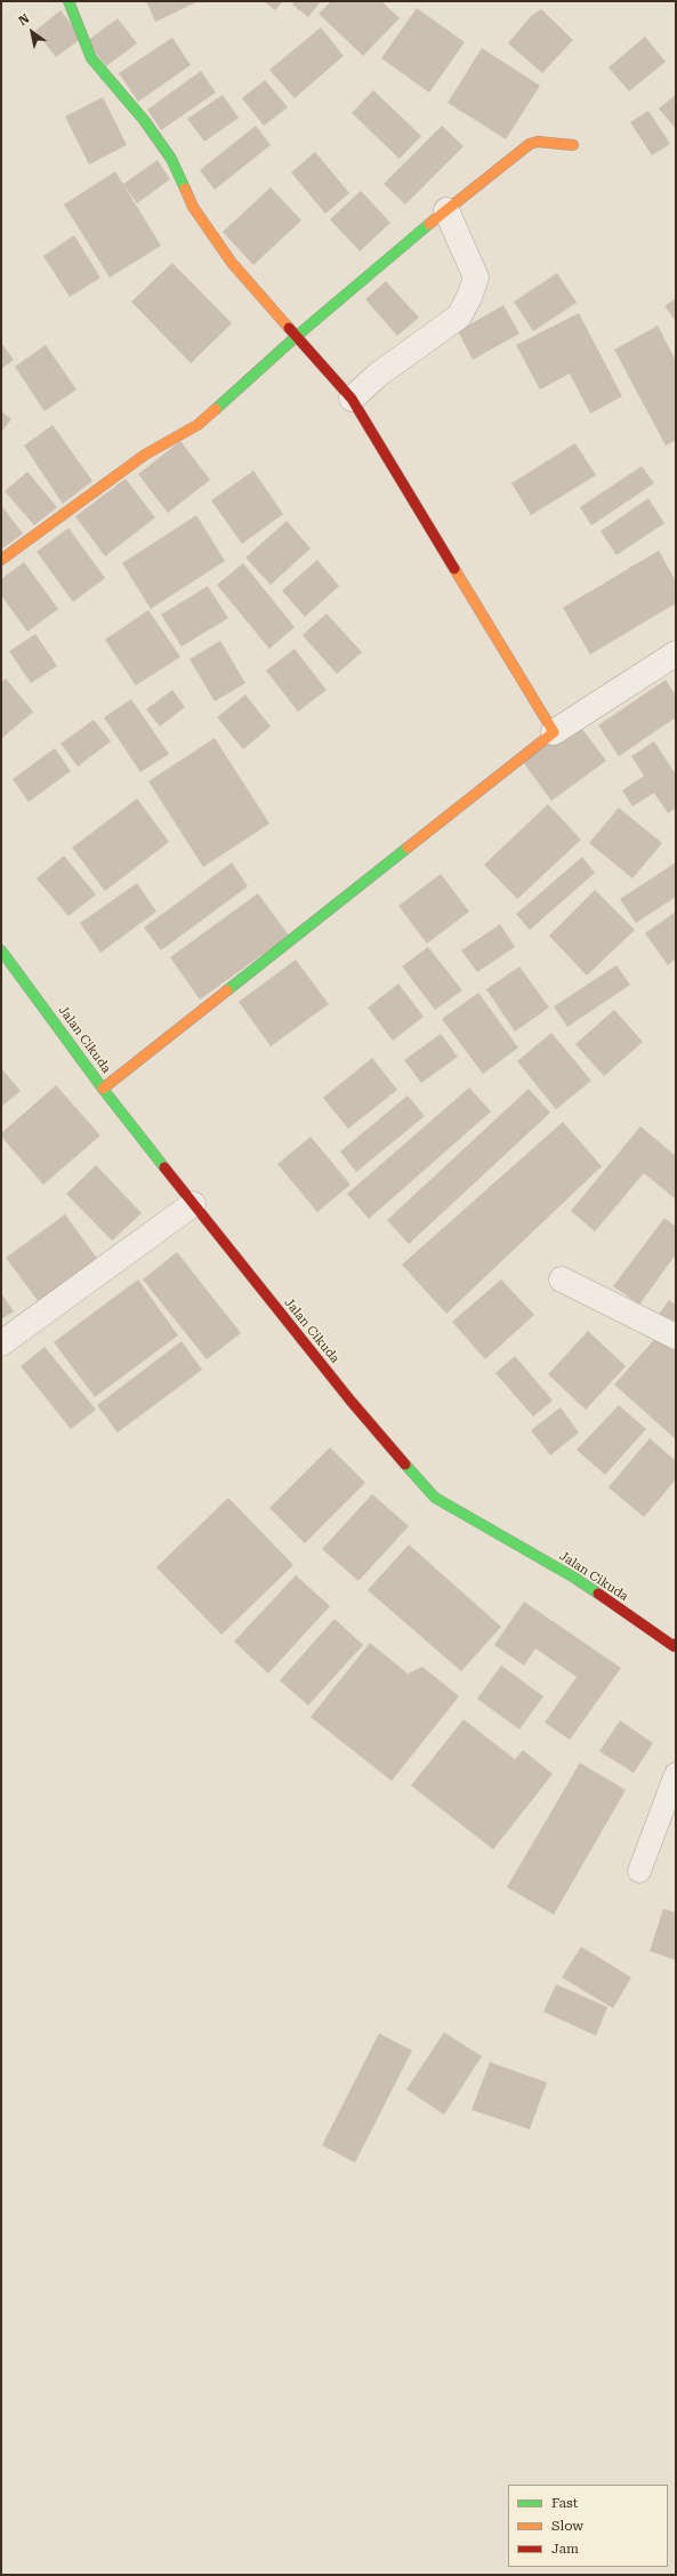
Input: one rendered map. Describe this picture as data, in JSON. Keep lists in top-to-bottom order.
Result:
{
  "streets": {
    "street": ["Jalan Cikuda"]
  },
  "legend": ["Fast", "Slow", "Jam"],
  "north": "top left"
}
